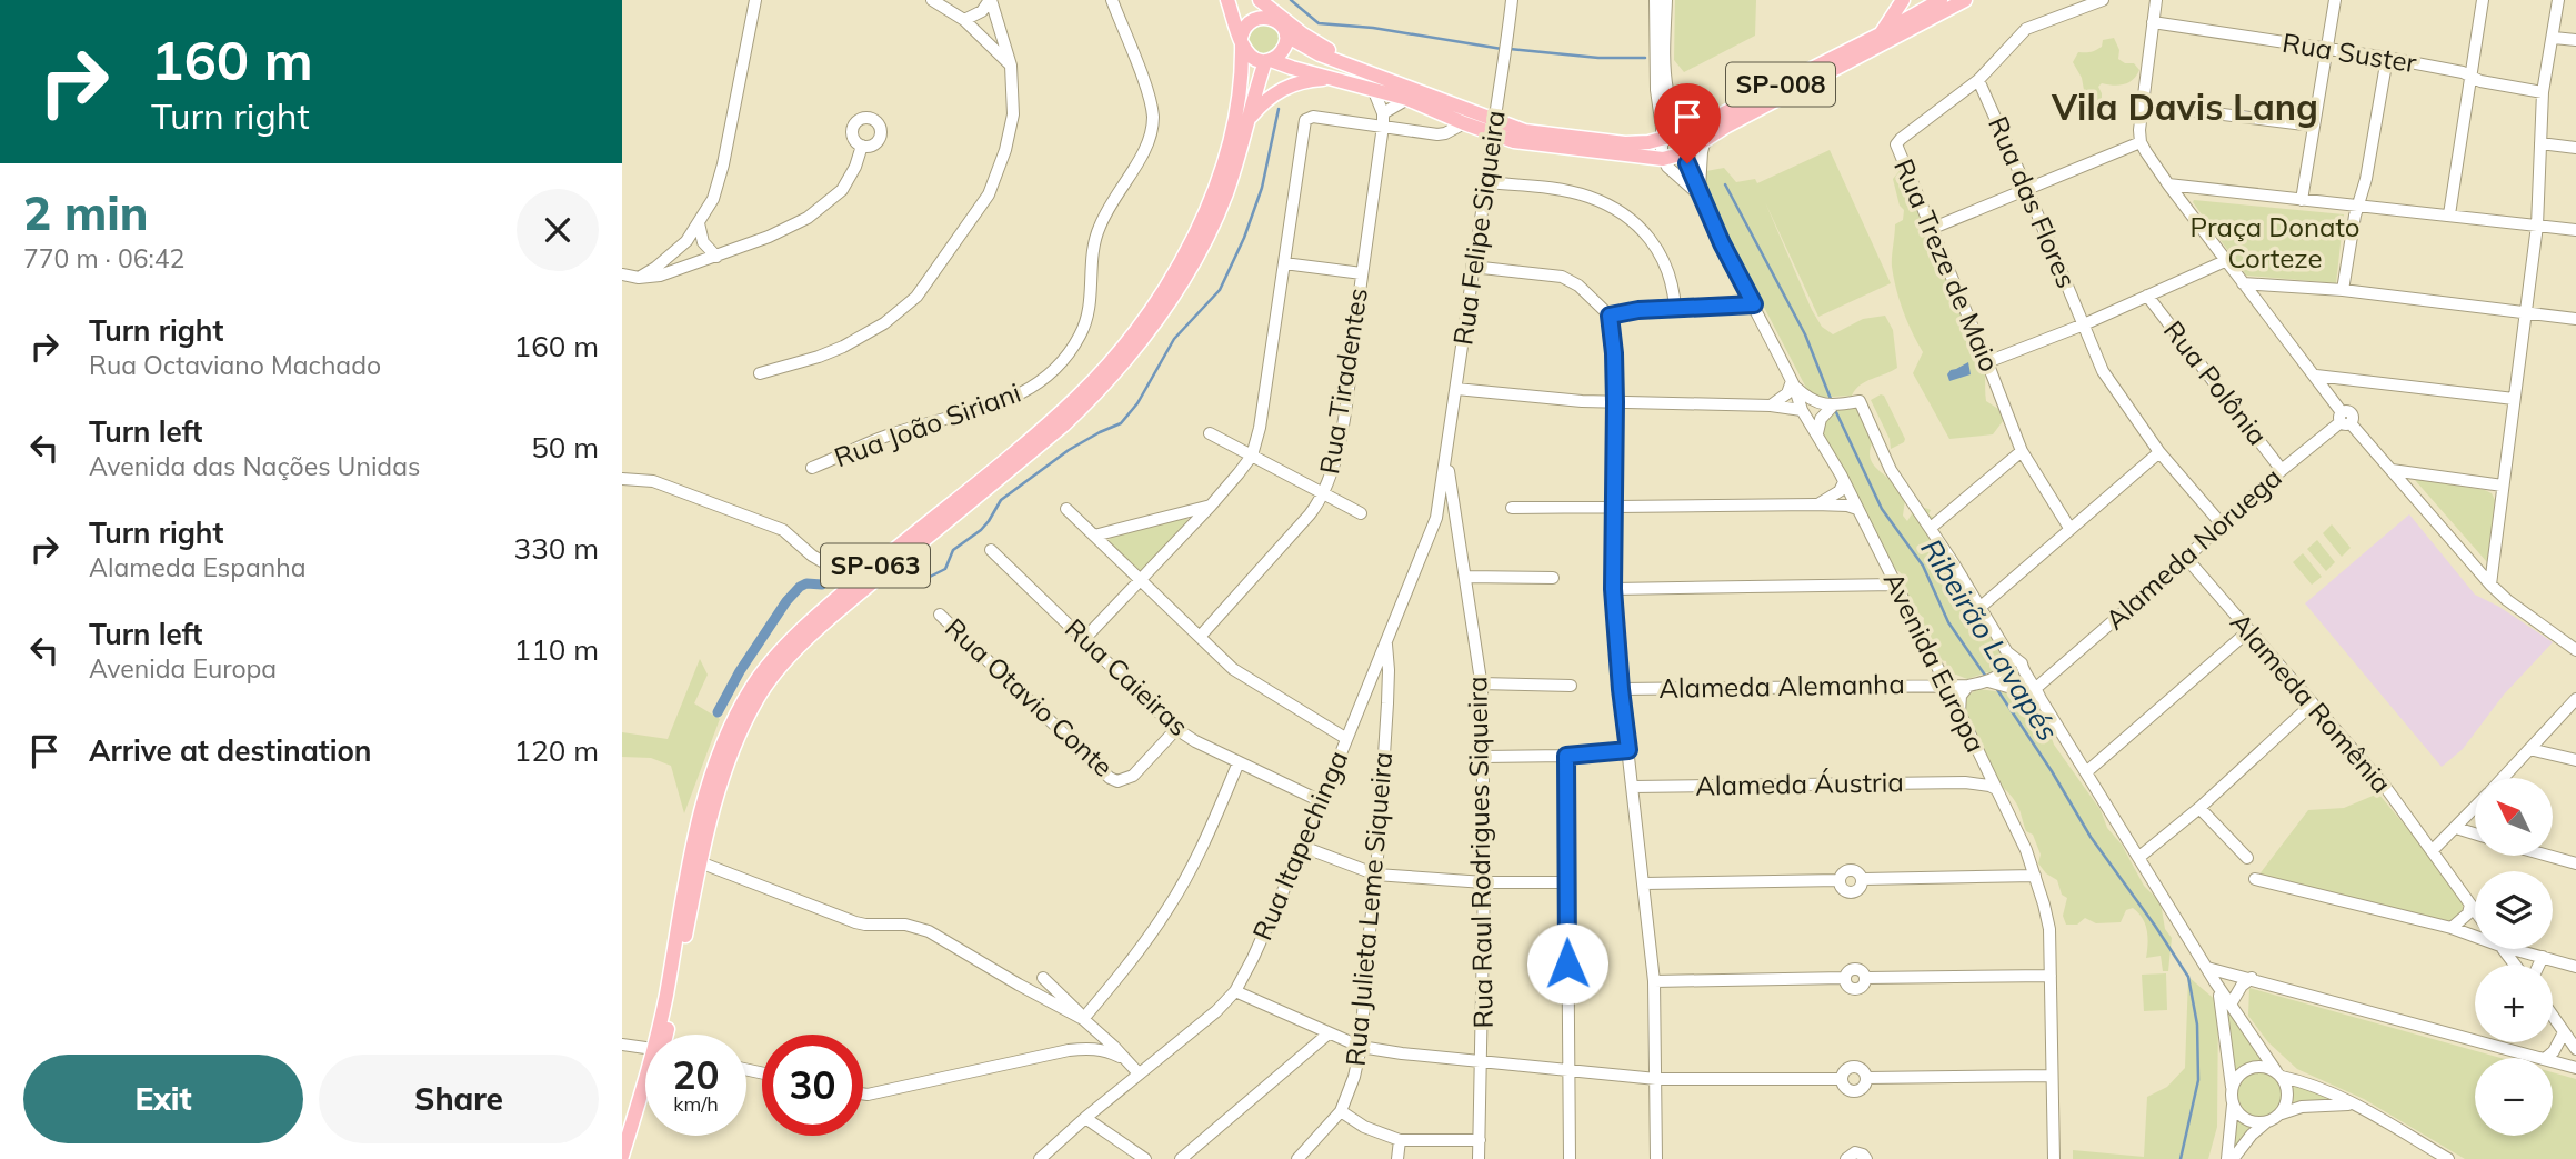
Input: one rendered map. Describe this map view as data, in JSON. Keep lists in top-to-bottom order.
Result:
{
  "streets": {
    "main road": ["SP-008", "SP-063"],
    "street": [
      "Rua Suster",
      "Rua das Flores",
      "Rua Felipe Siqueira",
      "Rua Treze de Maio",
      "Rua Tiradentes",
      "Rua Polônia",
      "Rua João Siriani",
      "Alameda Noruega",
      "Avenida Europa",
      "Rua Caieiras",
      "Alameda Alemanha",
      "Rua Otavio Conte",
      "Alameda Romênia",
      "Alameda Áustria",
      "Rua Itapechinga",
      "Rua Raul Rodrigues Siqueira",
      "Rua Julieta Leme Siqueira"
    ]
  },
  "crossings": [
    ["SP-008", "Rua Felipe Siqueira"],
    ["SP-008", "SP-063"],
    ["SP-008", "Avenida Europa"],
    ["Rua das Flores", "Rua Treze de Maio"],
    ["Rua das Flores", "Alameda Noruega"],
    ["Rua Felipe Siqueira", "Rua Itapechinga"],
    ["Rua Felipe Siqueira", "Rua Raul Rodrigues Siqueira"],
    ["Rua Polônia", "Alameda Noruega"],
    ["Alameda Noruega", "Alameda Alemanha"],
    ["Alameda Noruega", "Alameda Romênia"],
    ["Avenida Europa", "Alameda Alemanha"],
    ["Avenida Europa", "Alameda Áustria"],
    ["Rua Caieiras", "Rua Otavio Conte"],
    ["Rua Caieiras", "Rua Itapechinga"],
    ["Rua Itapechinga", "Rua Raul Rodrigues Siqueira"],
    ["Rua Itapechinga", "Rua Julieta Leme Siqueira"]
  ],
  "districts": ["Vila Davis Lang"],
  "water": ["Ribeirão Lavapés"],
  "parks": ["Praça Donato Corteze"],
  "north": "top left",
  "page": {
    "turn": ["160 m", "Turn right"],
    "heading": ["2 min", "770 m · 06:42"],
    "list": [
      {
        "name": "Turn right",
        "note": "Rua Octaviano Machado",
        "value": "160 m"
      },
      {
        "name": "Turn left",
        "note": "Avenida das Nações Unidas",
        "value": "50 m"
      },
      {
        "name": "Turn right",
        "note": "Alameda Espanha",
        "value": "330 m"
      },
      {
        "name": "Turn left",
        "note": "Avenida Europa",
        "value": "110 m"
      },
      {
        "name": "Arrive at destination",
        "value": "120 m"
      }
    ],
    "map_buttons": ["+", "−"],
    "speed": "20 km/h",
    "limit": "30",
    "buttons": ["Exit", "Share"]
  }
}
